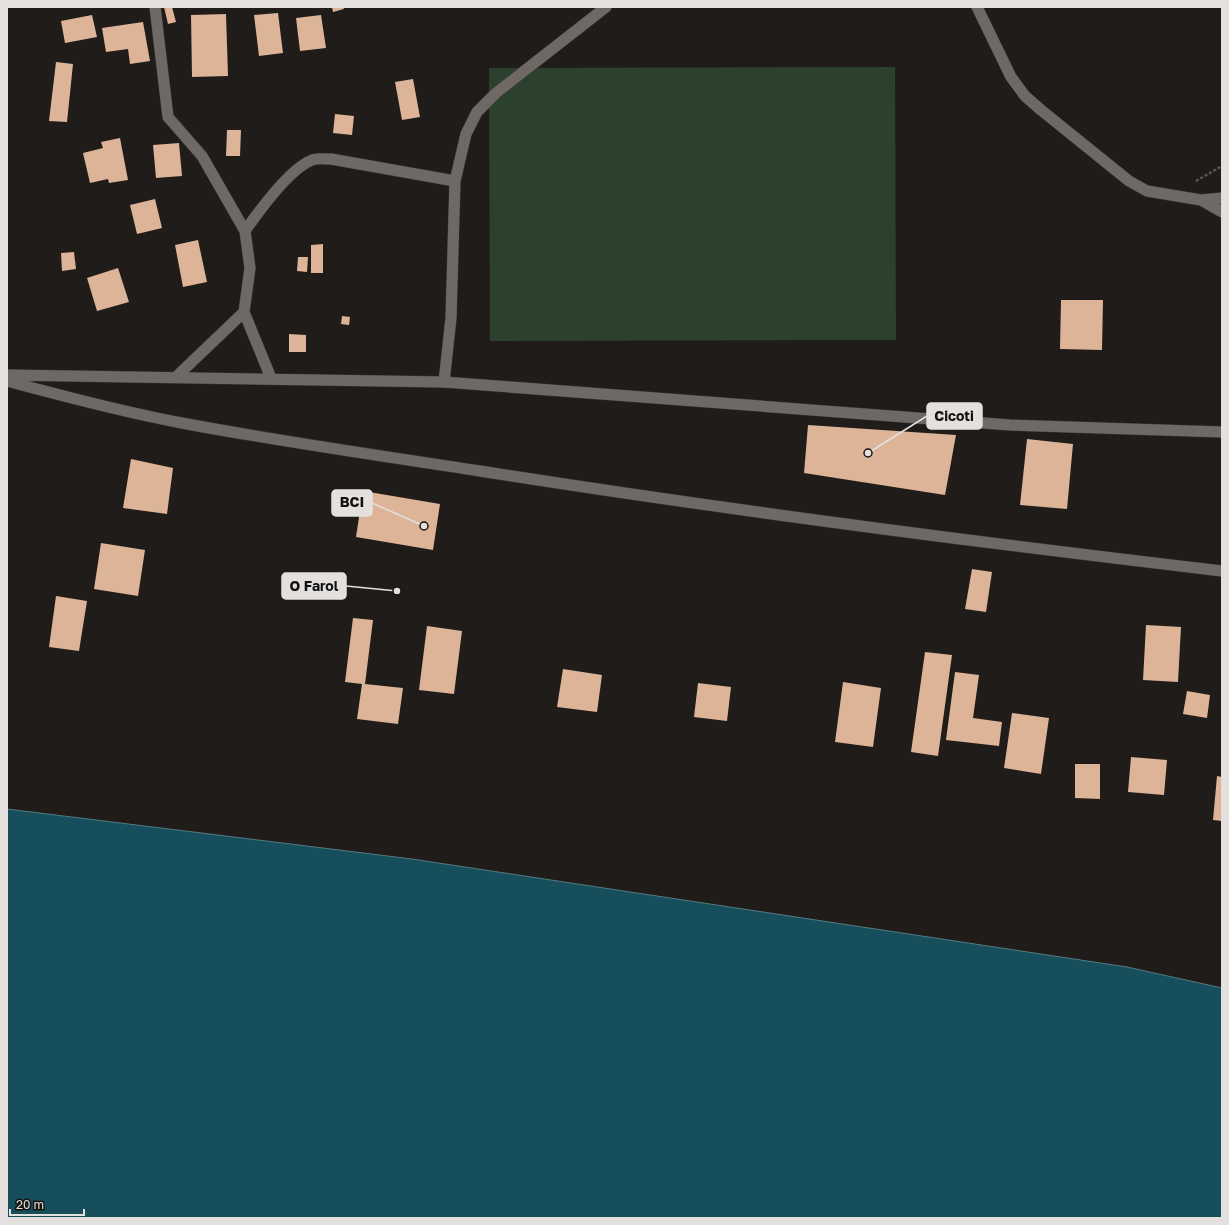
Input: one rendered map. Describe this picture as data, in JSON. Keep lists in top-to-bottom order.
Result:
{
  "places": ["Cicoti", "BCI", "O Farol"],
  "scale_bar": "20 m"
}
